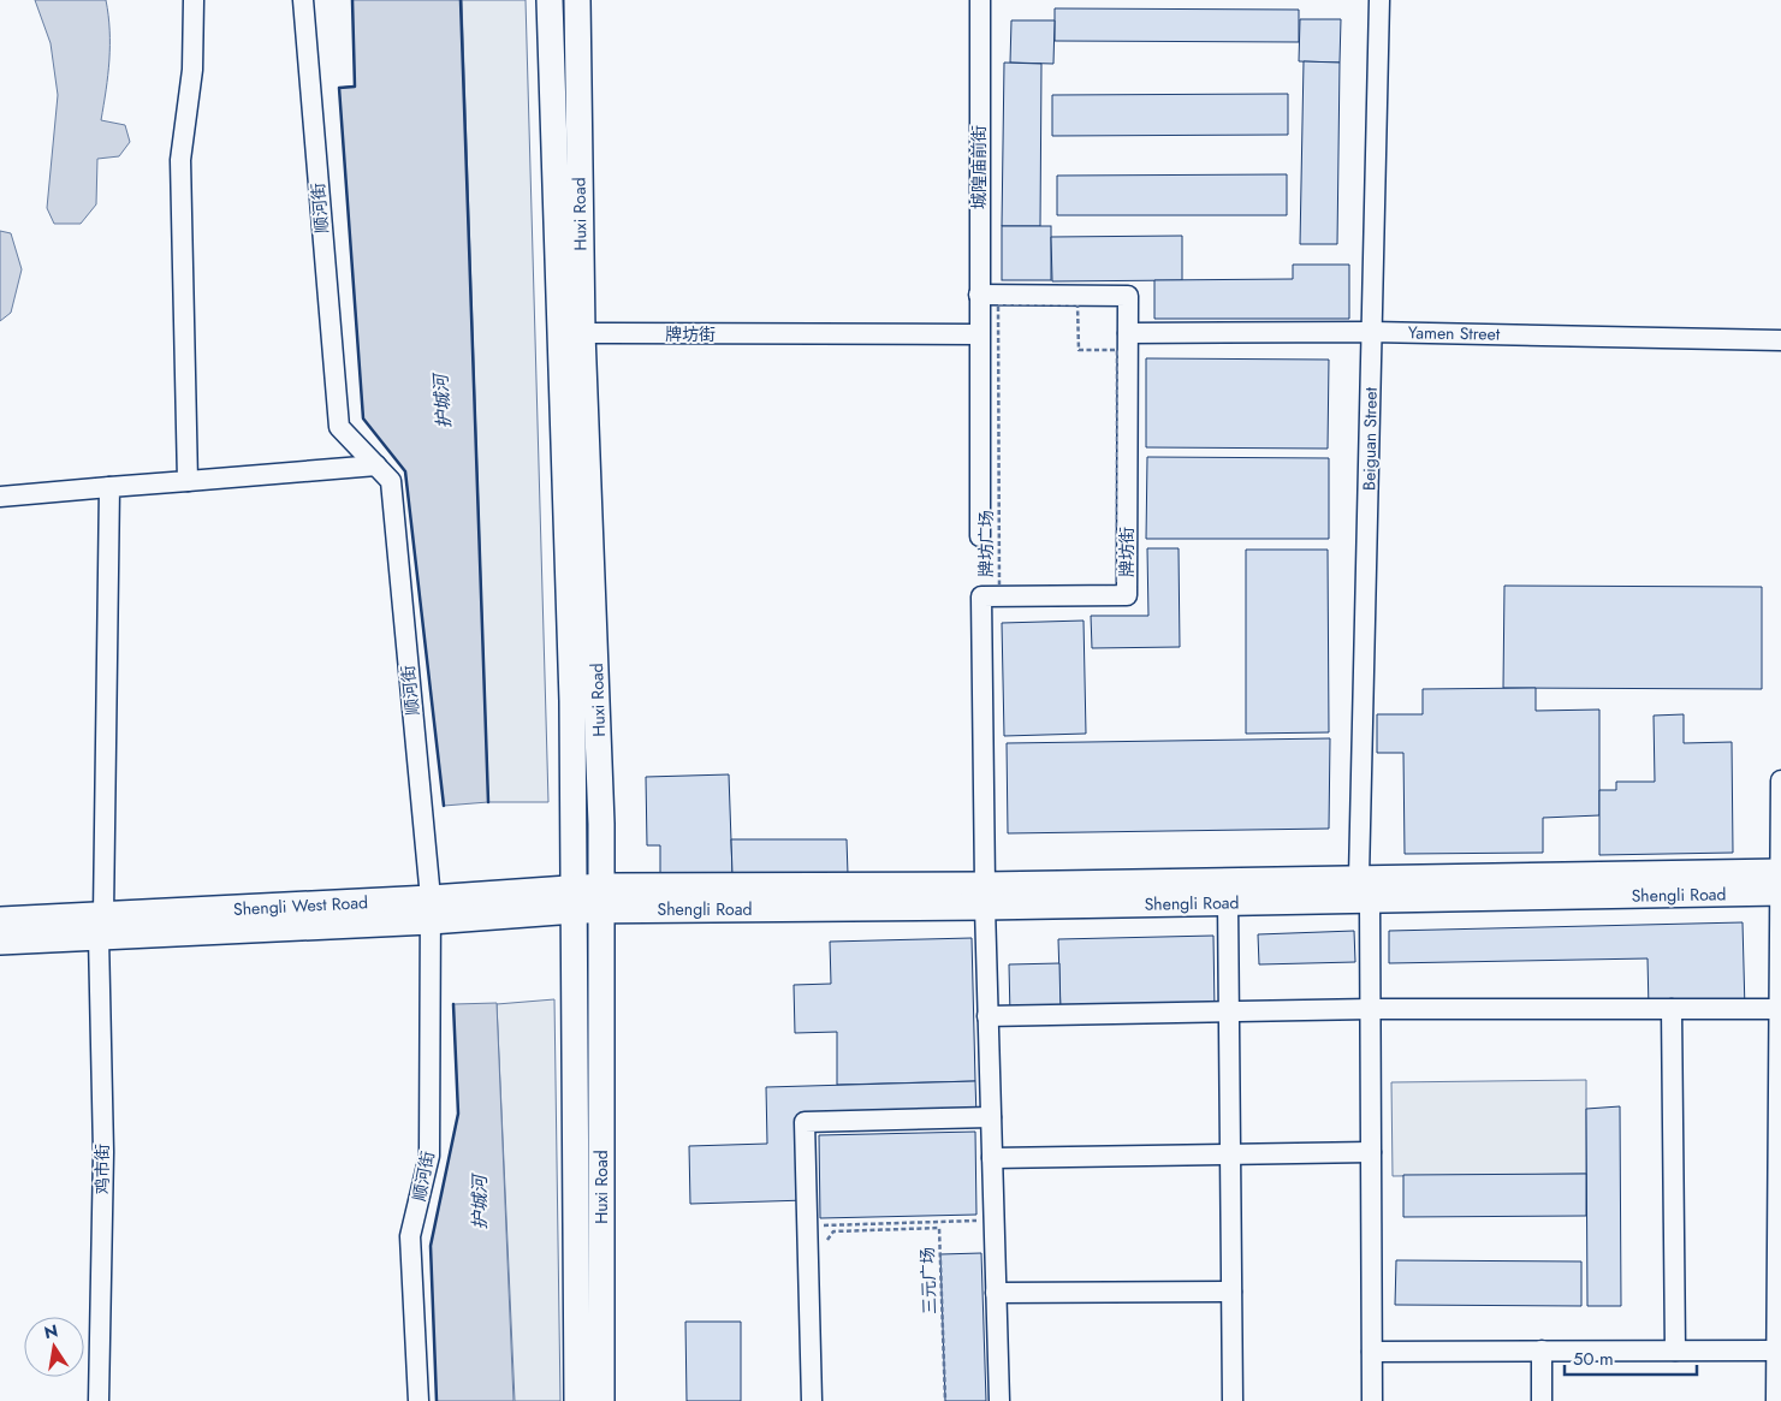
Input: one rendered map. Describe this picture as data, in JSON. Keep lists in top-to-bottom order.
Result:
{
  "streets": {
    "main road": ["Huxi Road", "Shengli Road", "Shengli West Road"],
    "street": [
      "城隍庙前街",
      "顺河街",
      "Yamen Street",
      "牌坊街",
      "Beiguan Street",
      "鸡市街"
    ],
    "path": ["牌坊广场", "三元广场"]
  },
  "crossings": [
    ["城隍庙前街", "牌坊街"],
    ["顺河街", "Shengli West Road"],
    ["Huxi Road", "牌坊街"],
    ["Huxi Road", "Shengli Road"],
    ["Huxi Road", "Shengli West Road"],
    ["Yamen Street", "牌坊街"],
    ["Yamen Street", "Beiguan Street"],
    ["Yamen Street", "牌坊广场"],
    ["牌坊街", "牌坊广场"],
    ["牌坊街", "Shengli Road"],
    ["Beiguan Street", "Shengli Road"],
    ["Shengli Road", "Shengli West Road"],
    ["Shengli West Road", "鸡市街"]
  ],
  "water": ["护城河"],
  "scale_bar": "50 m",
  "north": "top"
}
